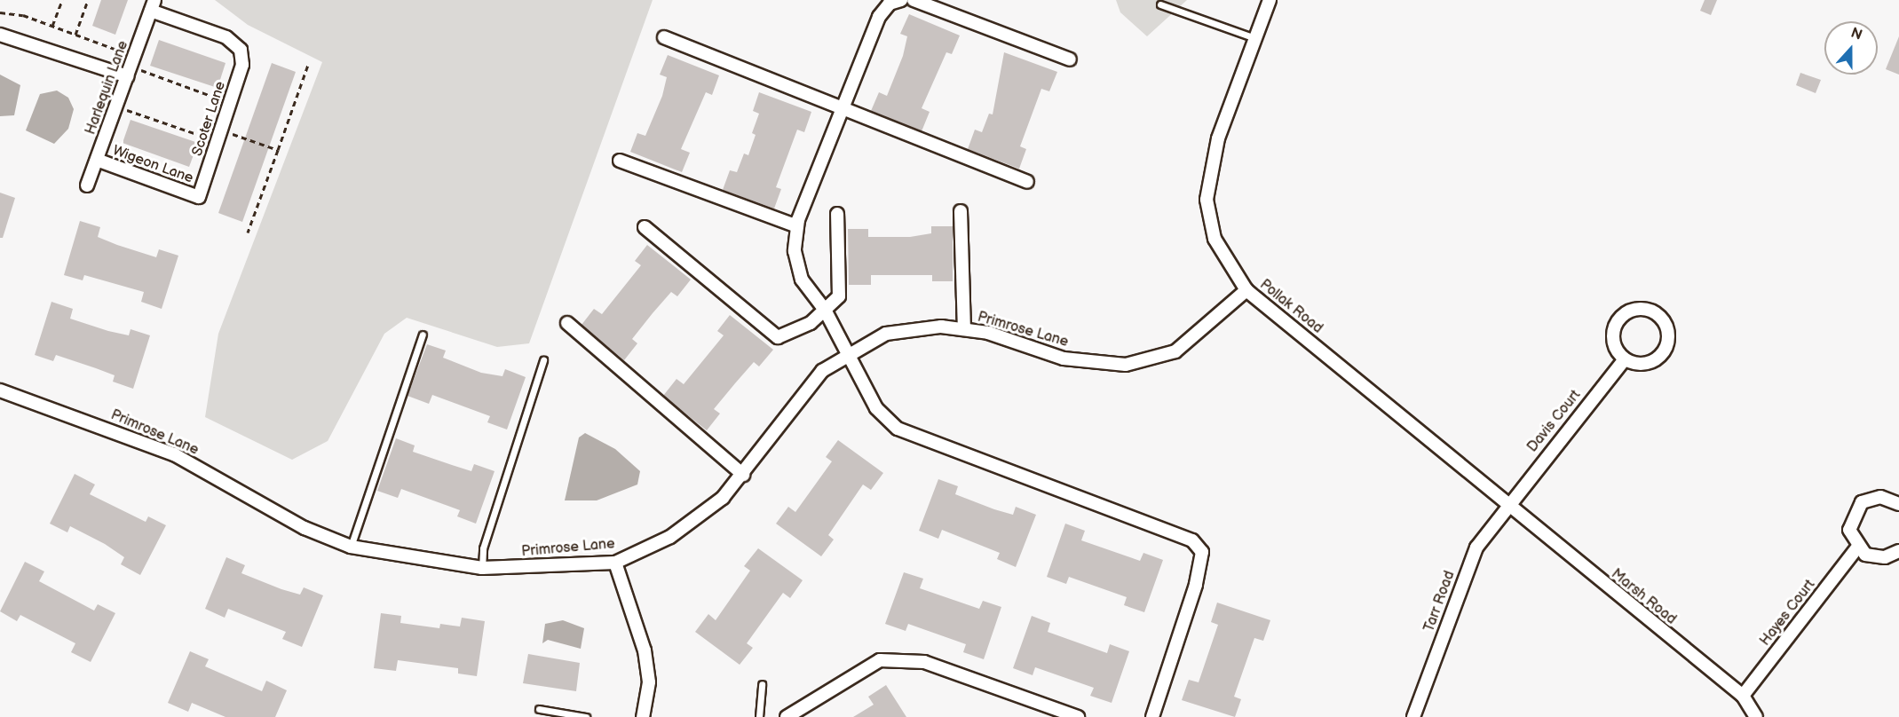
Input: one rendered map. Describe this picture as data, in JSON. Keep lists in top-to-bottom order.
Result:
{
  "streets": {
    "street": [
      "Harlequin Lane",
      "Scoter Lane",
      "Wigeon Lane",
      "Pollak Road",
      "Primrose Lane",
      "Davis Court",
      "Marsh Road",
      "Tarr Road",
      "Hayes Court"
    ]
  },
  "crossings": [
    ["Harlequin Lane", "Scoter Lane"],
    ["Harlequin Lane", "Wigeon Lane"],
    ["Scoter Lane", "Wigeon Lane"],
    ["Pollak Road", "Primrose Lane"],
    ["Pollak Road", "Davis Court"],
    ["Pollak Road", "Marsh Road"],
    ["Pollak Road", "Tarr Road"],
    ["Davis Court", "Marsh Road"],
    ["Davis Court", "Tarr Road"],
    ["Marsh Road", "Tarr Road"],
    ["Marsh Road", "Hayes Court"]
  ],
  "north": "top"
}
